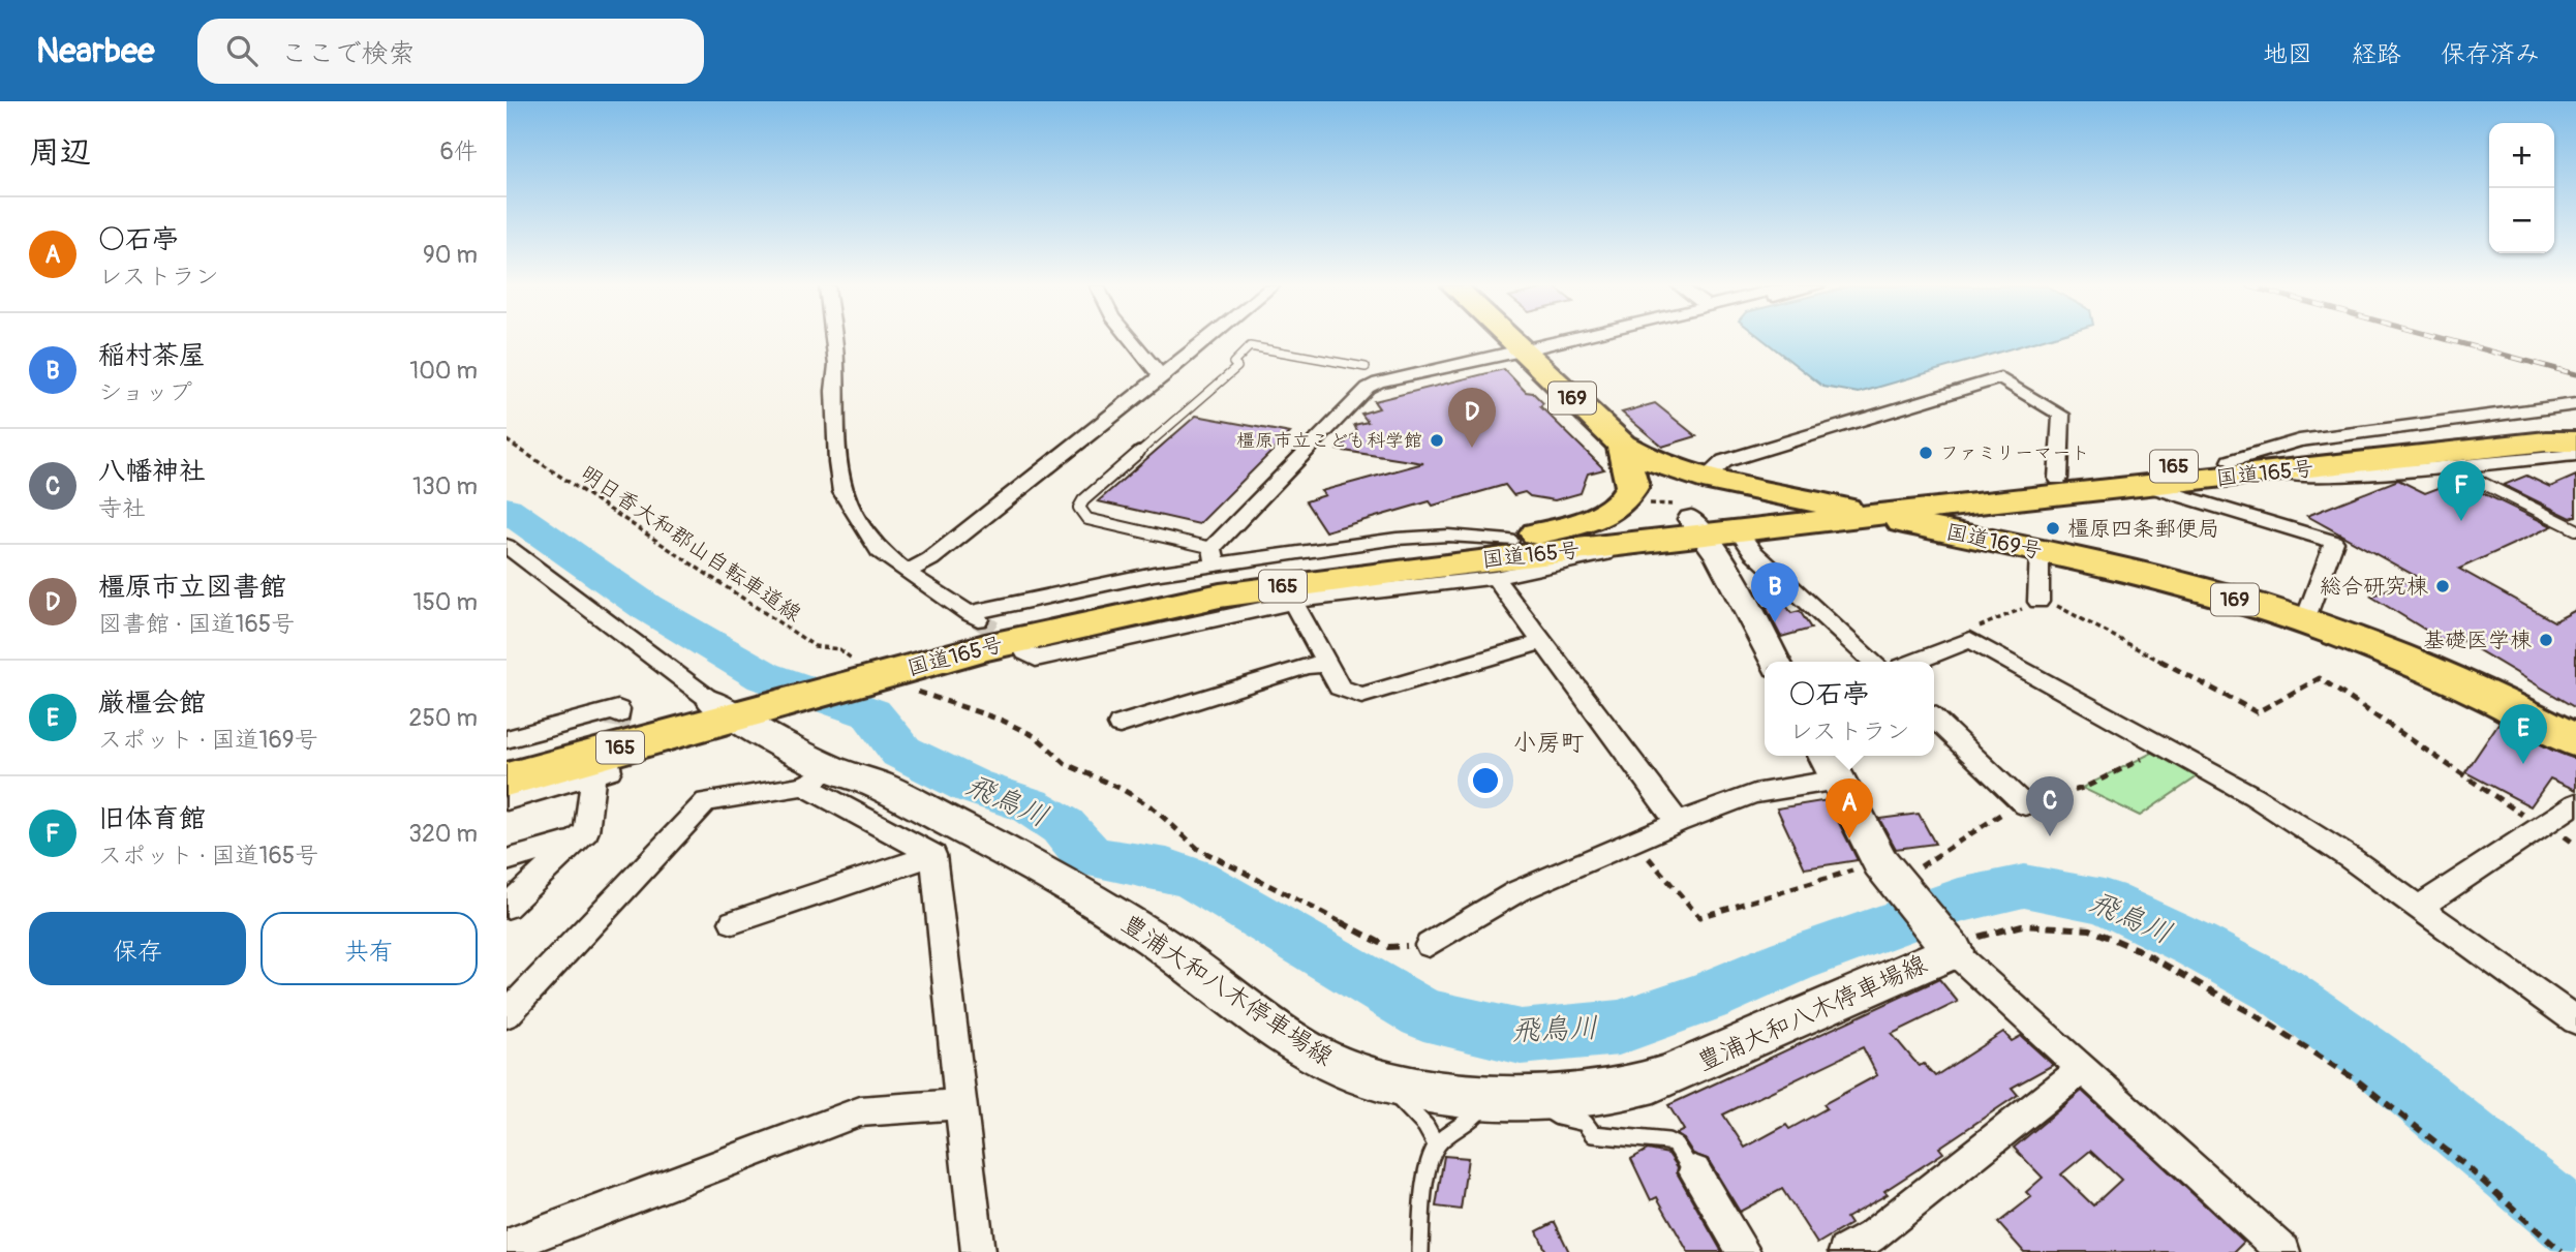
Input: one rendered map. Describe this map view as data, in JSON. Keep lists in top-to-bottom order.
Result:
{
  "streets": {
    "highway": [
      "169",
      "165",
      "国道165号",
      "国道169号"
    ],
    "main road": ["豊浦大和八木停車場線"],
    "path": ["明日香大和郡山自転車道線"]
  },
  "crossings": [
    ["165", "国道165号"],
    ["国道165号", "国道169号"],
    ["国道165号", "明日香大和郡山自転車道線"],
    ["国道165号", "豊浦大和八木停車場線"]
  ],
  "districts": ["小房町"],
  "water": ["飛鳥川"],
  "places": [
    "橿原市立こども科学館",
    "ファミリーマート",
    "橿原四条郵便局",
    "総合研究棟",
    "基礎医学棟"
  ],
  "page": {
    "header": "Nearbee",
    "search": "ここで検索",
    "nav": ["地図", "経路", "保存済み"],
    "heading": ["周辺", "6件"],
    "map_buttons": ["+", "−"],
    "list": [
      {
        "mark": "A",
        "name": "○石亭",
        "note": "レストラン",
        "value": "90 m"
      },
      {
        "mark": "B",
        "name": "稲村茶屋",
        "note": "ショップ",
        "value": "100 m"
      },
      {
        "mark": "C",
        "name": "八幡神社",
        "note": "寺社",
        "value": "130 m"
      },
      {
        "mark": "D",
        "name": "橿原市立図書館",
        "note": "図書館 · 国道165号",
        "value": "150 m"
      },
      {
        "mark": "E",
        "name": "厳橿会館",
        "note": "スポット · 国道169号",
        "value": "250 m"
      },
      {
        "mark": "F",
        "name": "旧体育館",
        "note": "スポット · 国道165号",
        "value": "320 m"
      }
    ],
    "pins": [
      "D",
      "F",
      "B",
      "E",
      "C",
      "A"
    ],
    "popup": ["○石亭", "レストラン"],
    "buttons": ["保存", "共有"]
  }
}
